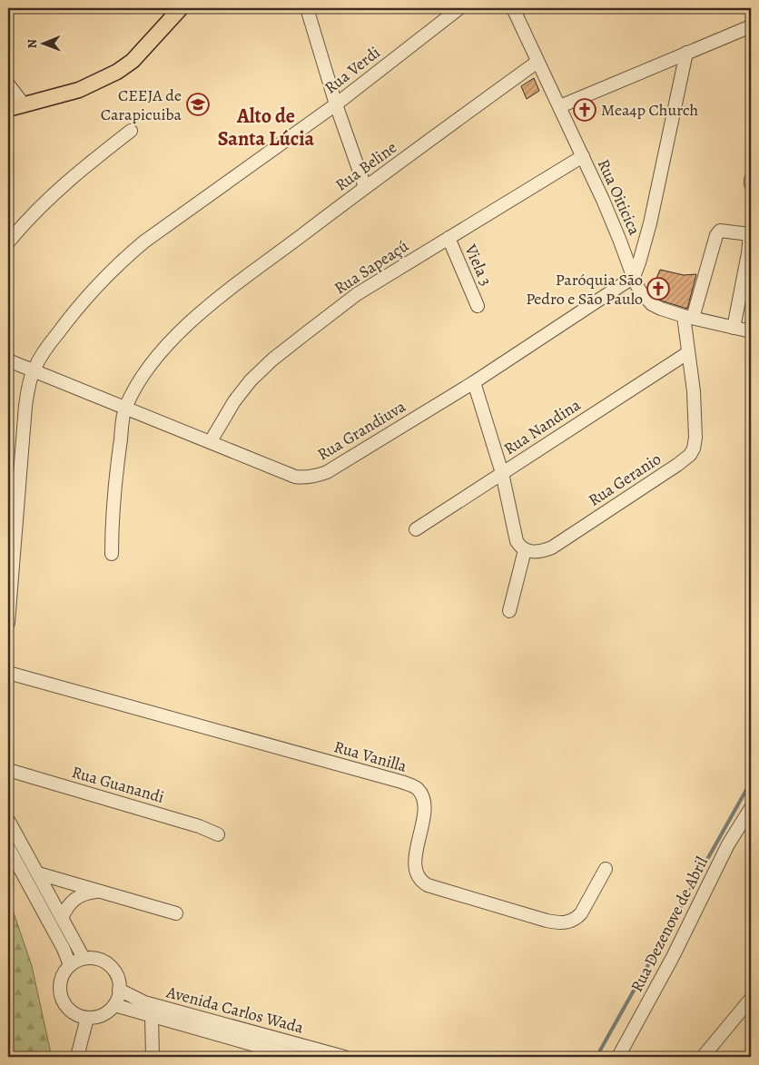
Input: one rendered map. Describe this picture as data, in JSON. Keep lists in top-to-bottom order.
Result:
{
  "streets": {
    "street": [
      "Rua Verdi",
      "Rua Beline",
      "Rua Oiticica",
      "Viela 3",
      "Rua Sapeaçú",
      "Rua Nandina",
      "Rua Grandiuva",
      "Rua Geranio",
      "Rua Vanilla",
      "Rua Guanandi",
      "Rua Dezenove de Abril",
      "Avenida Carlos Wada"
    ]
  },
  "crossings": [
    ["Rua Verdi", "Rua Grandiuva"],
    ["Rua Beline", "Rua Oiticica"],
    ["Rua Beline", "Rua Grandiuva"],
    ["Rua Oiticica", "Rua Sapeaçú"],
    ["Rua Oiticica", "Rua Grandiuva"],
    ["Rua Oiticica", "Rua Geranio"],
    ["Viela 3", "Rua Sapeaçú"],
    ["Rua Sapeaçú", "Rua Grandiuva"],
    ["Rua Nandina", "Rua Geranio"]
  ],
  "districts": ["Alto de Santa Lúcia"],
  "places": {
    "school or university": ["CEEJA de Carapicuiba"],
    "church": ["Mea4p Church", "Paróquia São Pedro e São Paulo"]
  },
  "north": "left"
}
